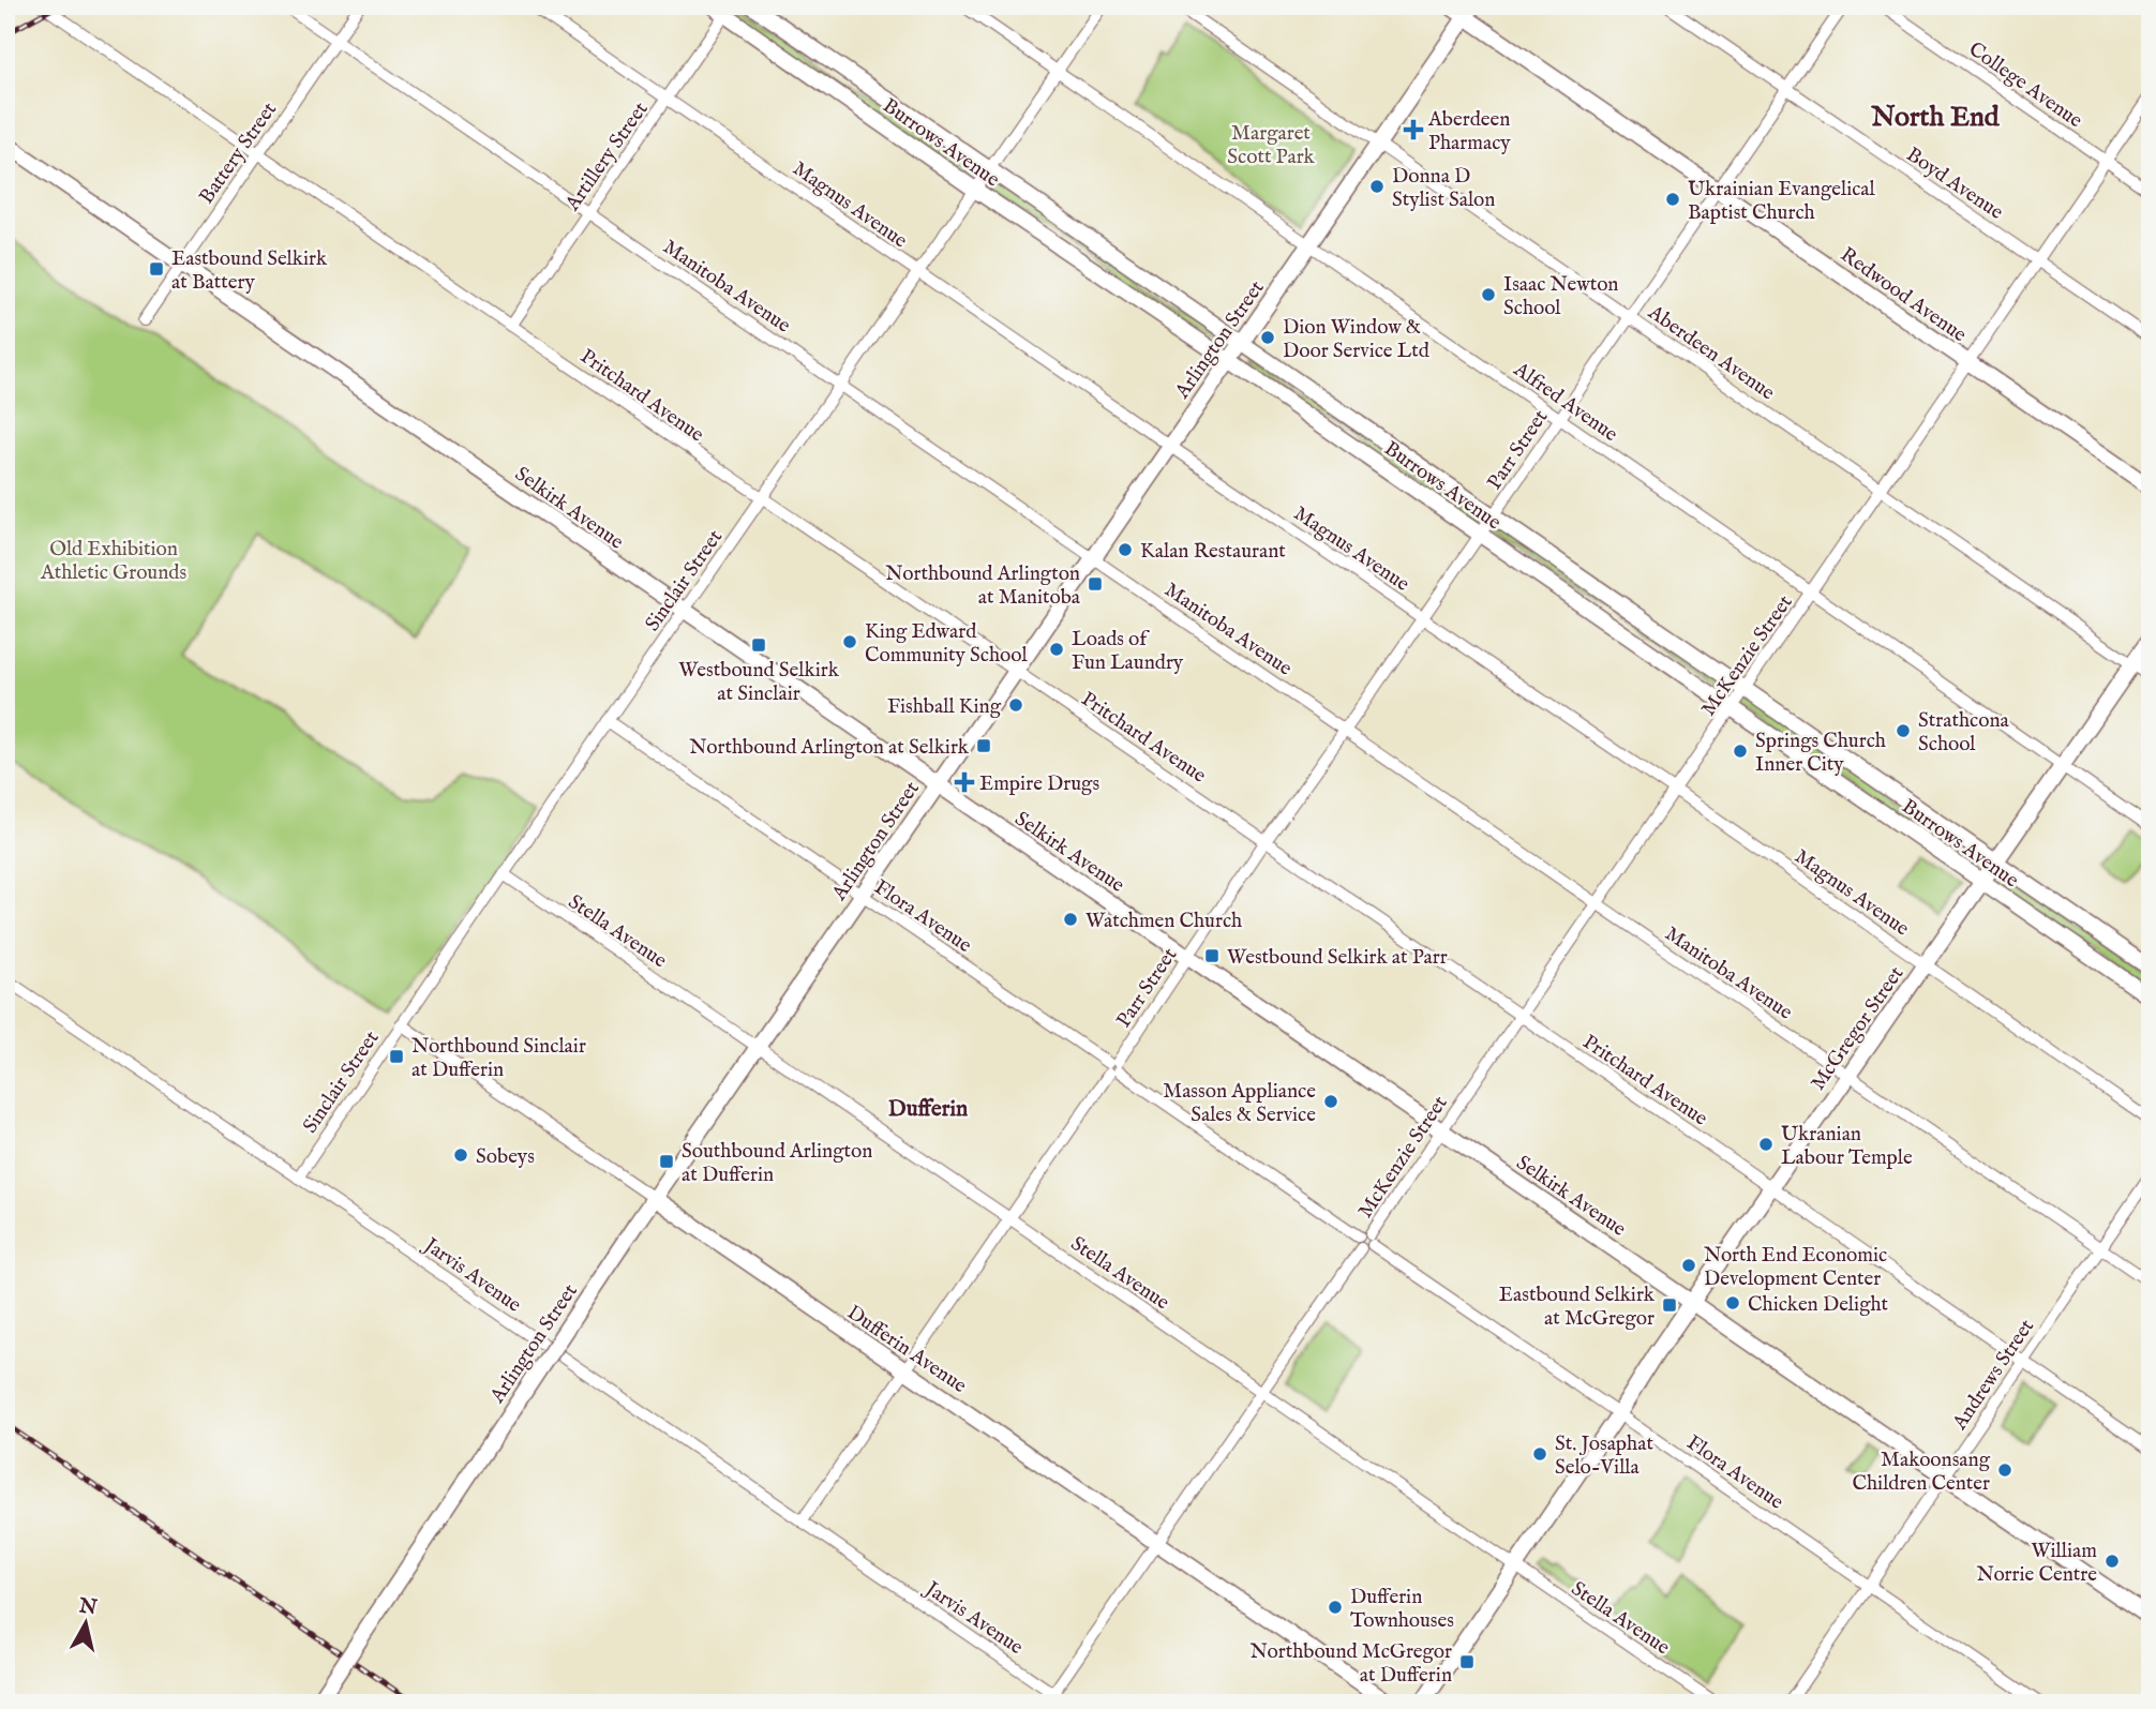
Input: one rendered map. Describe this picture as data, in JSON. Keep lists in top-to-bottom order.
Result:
{
  "streets": {
    "main road": [
      "Burrows Avenue",
      "Redwood Avenue",
      "Arlington Street",
      "Selkirk Avenue",
      "McGregor Street",
      "Dufferin Avenue"
    ],
    "street": [
      "College Avenue",
      "Battery Street",
      "Artillery Street",
      "Boyd Avenue",
      "Magnus Avenue",
      "Manitoba Avenue",
      "Aberdeen Avenue",
      "Pritchard Avenue",
      "Alfred Avenue",
      "Parr Street",
      "Sinclair Street",
      "McKenzie Street",
      "Flora Avenue",
      "Stella Avenue",
      "Jarvis Avenue",
      "Andrews Street"
    ]
  },
  "crossings": [
    ["College Avenue", "McKenzie Street"],
    ["Burrows Avenue", "Artillery Street"],
    ["Burrows Avenue", "Arlington Street"],
    ["Burrows Avenue", "Parr Street"],
    ["Burrows Avenue", "Sinclair Street"],
    ["Burrows Avenue", "McKenzie Street"],
    ["Burrows Avenue", "McGregor Street"],
    ["Battery Street", "Manitoba Avenue"],
    ["Battery Street", "Pritchard Avenue"],
    ["Battery Street", "Selkirk Avenue"],
    ["Artillery Street", "Magnus Avenue"],
    ["Artillery Street", "Manitoba Avenue"],
    ["Artillery Street", "Pritchard Avenue"],
    ["Boyd Avenue", "Parr Street"],
    ["Boyd Avenue", "McKenzie Street"],
    ["Magnus Avenue", "Arlington Street"],
    ["Magnus Avenue", "Parr Street"],
    ["Magnus Avenue", "Sinclair Street"],
    ["Magnus Avenue", "McKenzie Street"],
    ["Magnus Avenue", "McGregor Street"],
    ["Manitoba Avenue", "Arlington Street"],
    ["Manitoba Avenue", "Parr Street"],
    ["Manitoba Avenue", "Sinclair Street"],
    ["Manitoba Avenue", "McKenzie Street"],
    ["Manitoba Avenue", "McGregor Street"],
    ["Manitoba Avenue", "Andrews Street"],
    ["Redwood Avenue", "Arlington Street"],
    ["Redwood Avenue", "Parr Street"],
    ["Redwood Avenue", "McKenzie Street"],
    ["Arlington Street", "Aberdeen Avenue"],
    ["Arlington Street", "Pritchard Avenue"],
    ["Arlington Street", "Alfred Avenue"],
    ["Arlington Street", "Selkirk Avenue"],
    ["Arlington Street", "Flora Avenue"],
    ["Arlington Street", "Stella Avenue"],
    ["Arlington Street", "Dufferin Avenue"],
    ["Aberdeen Avenue", "Parr Street"],
    ["Aberdeen Avenue", "McKenzie Street"],
    ["Aberdeen Avenue", "McGregor Street"],
    ["Pritchard Avenue", "Parr Street"],
    ["Pritchard Avenue", "Sinclair Street"],
    ["Pritchard Avenue", "McKenzie Street"],
    ["Pritchard Avenue", "McGregor Street"],
    ["Pritchard Avenue", "Andrews Street"],
    ["Alfred Avenue", "Parr Street"],
    ["Alfred Avenue", "Sinclair Street"],
    ["Alfred Avenue", "McKenzie Street"],
    ["Alfred Avenue", "McGregor Street"],
    ["Parr Street", "Selkirk Avenue"],
    ["Parr Street", "Flora Avenue"],
    ["Parr Street", "Stella Avenue"],
    ["Parr Street", "Jarvis Avenue"],
    ["Parr Street", "Dufferin Avenue"],
    ["Selkirk Avenue", "Sinclair Street"],
    ["Selkirk Avenue", "McKenzie Street"],
    ["Selkirk Avenue", "McGregor Street"],
    ["Selkirk Avenue", "Andrews Street"],
    ["Sinclair Street", "Flora Avenue"],
    ["Sinclair Street", "Stella Avenue"],
    ["Sinclair Street", "Jarvis Avenue"],
    ["Sinclair Street", "Dufferin Avenue"],
    ["McKenzie Street", "Flora Avenue"],
    ["McKenzie Street", "Stella Avenue"],
    ["McKenzie Street", "Jarvis Avenue"],
    ["McKenzie Street", "Dufferin Avenue"],
    ["Flora Avenue", "McGregor Street"],
    ["Flora Avenue", "Andrews Street"],
    ["Stella Avenue", "McGregor Street"]
  ],
  "districts": ["North End", "Dufferin"],
  "parks": ["Margaret Scott Park", "Old Exhibition Athletic Grounds"],
  "places": {
    "health": ["Aberdeen Pharmacy", "Empire Drugs"],
    "other": [
      "Donna D Stylist Salon",
      "Ukrainian Evangelical Baptist Church",
      "Isaac Newton School",
      "Dion Window & Door Service Ltd",
      "Kalan Restaurant",
      "King Edward Community School",
      "Loads of Fun Laundry",
      "Fishball King",
      "Strathcona School",
      "Springs Church Inner City",
      "Watchmen Church",
      "Masson Appliance Sales & Service",
      "Ukranian Labour Temple",
      "Sobeys",
      "North End Economic Development Center",
      "Chicken Delight",
      "St. Josaphat Selo-Villa",
      "Makoonsang Children Center",
      "William Norrie Centre",
      "Dufferin Townhouses"
    ],
    "transit": [
      "Eastbound Selkirk at Battery",
      "Northbound Arlington at Manitoba",
      "Westbound Selkirk at Sinclair",
      "Northbound Arlington at Selkirk",
      "Westbound Selkirk at Parr",
      "Northbound Sinclair at Dufferin",
      "Southbound Arlington at Dufferin",
      "Eastbound Selkirk at McGregor",
      "Northbound McGregor at Dufferin"
    ]
  },
  "north": "top"
}
